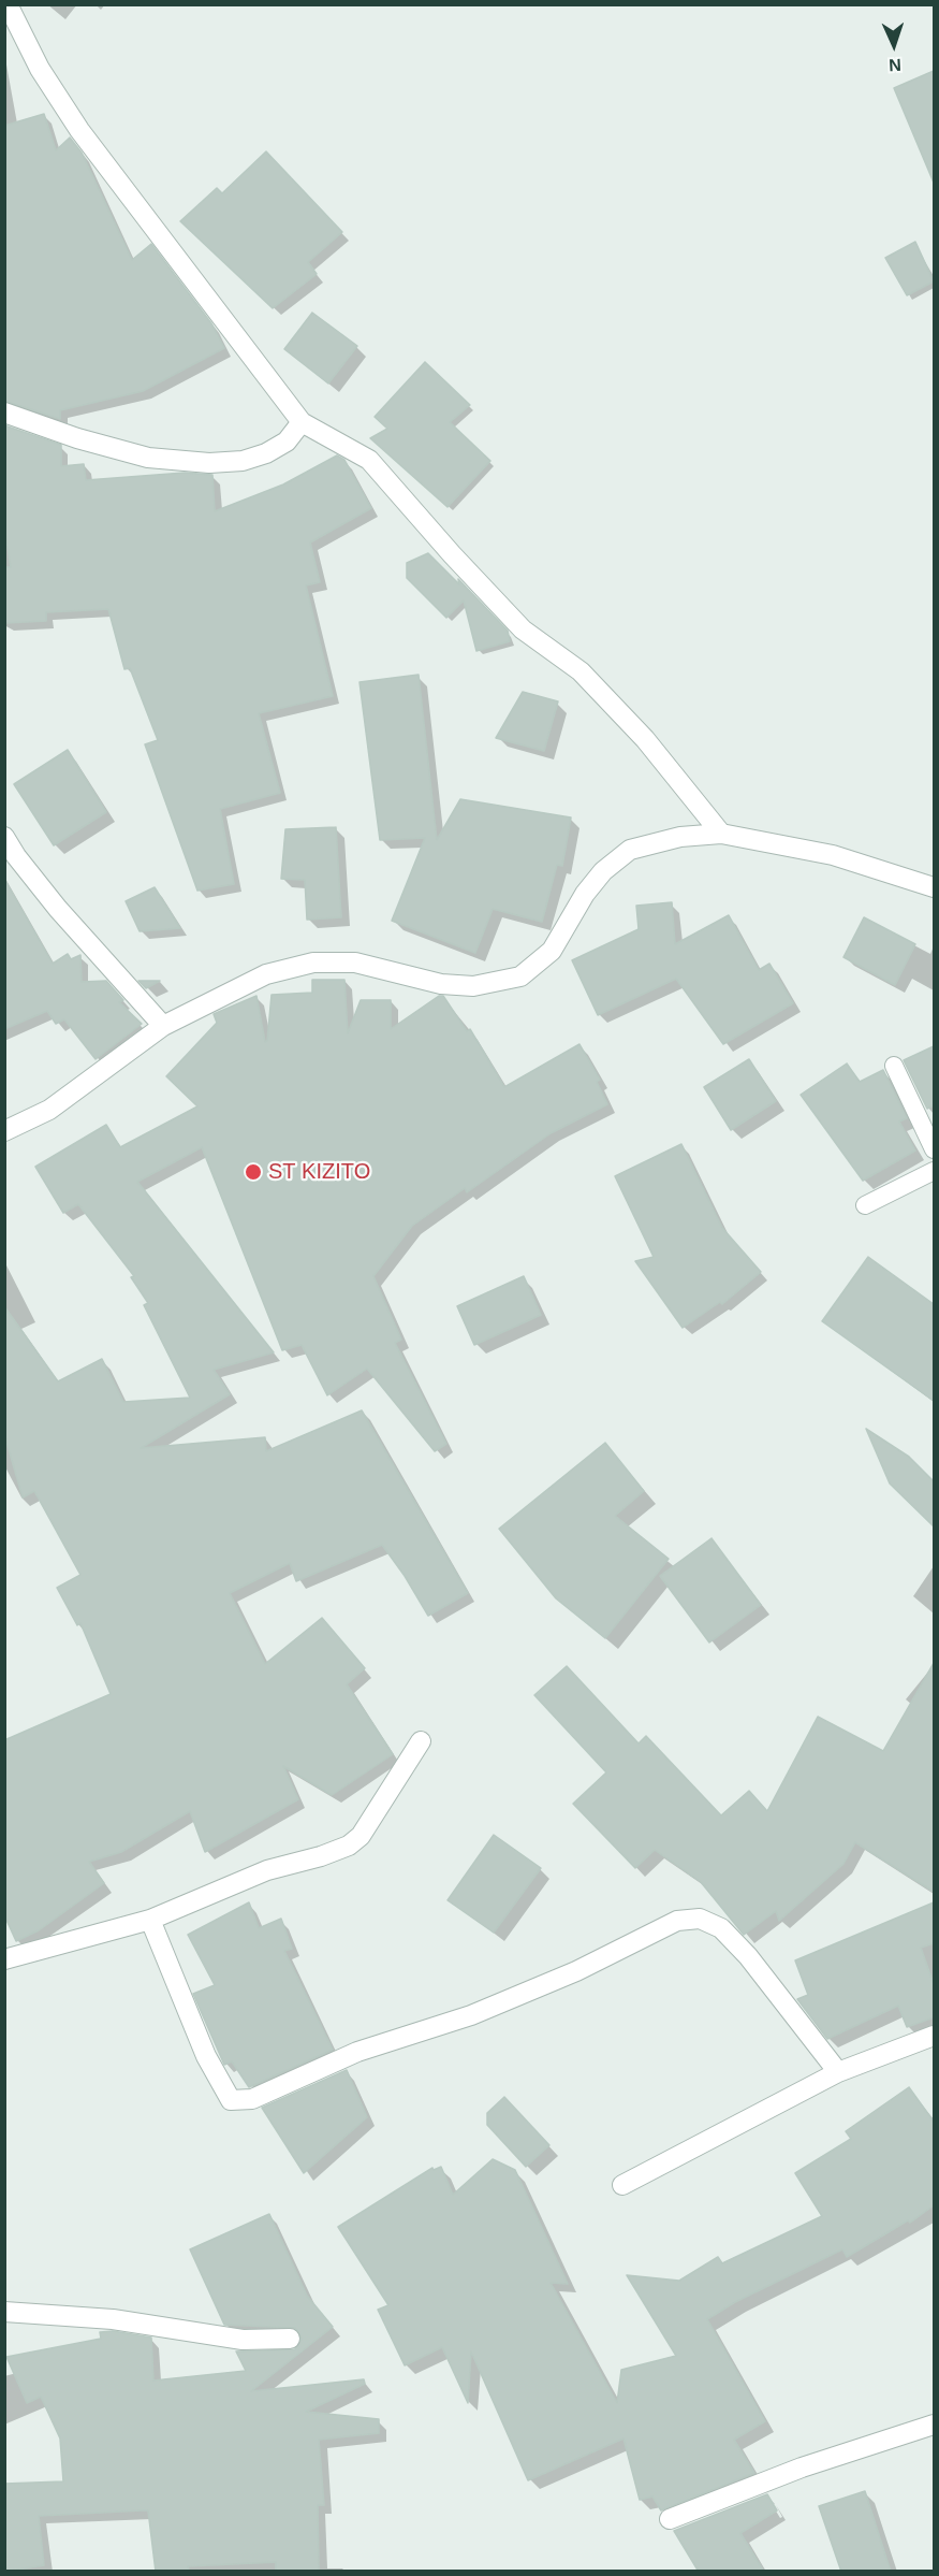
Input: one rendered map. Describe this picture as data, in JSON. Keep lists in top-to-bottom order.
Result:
{
  "places": ["ST KIZITO"],
  "north": "bottom"
}
